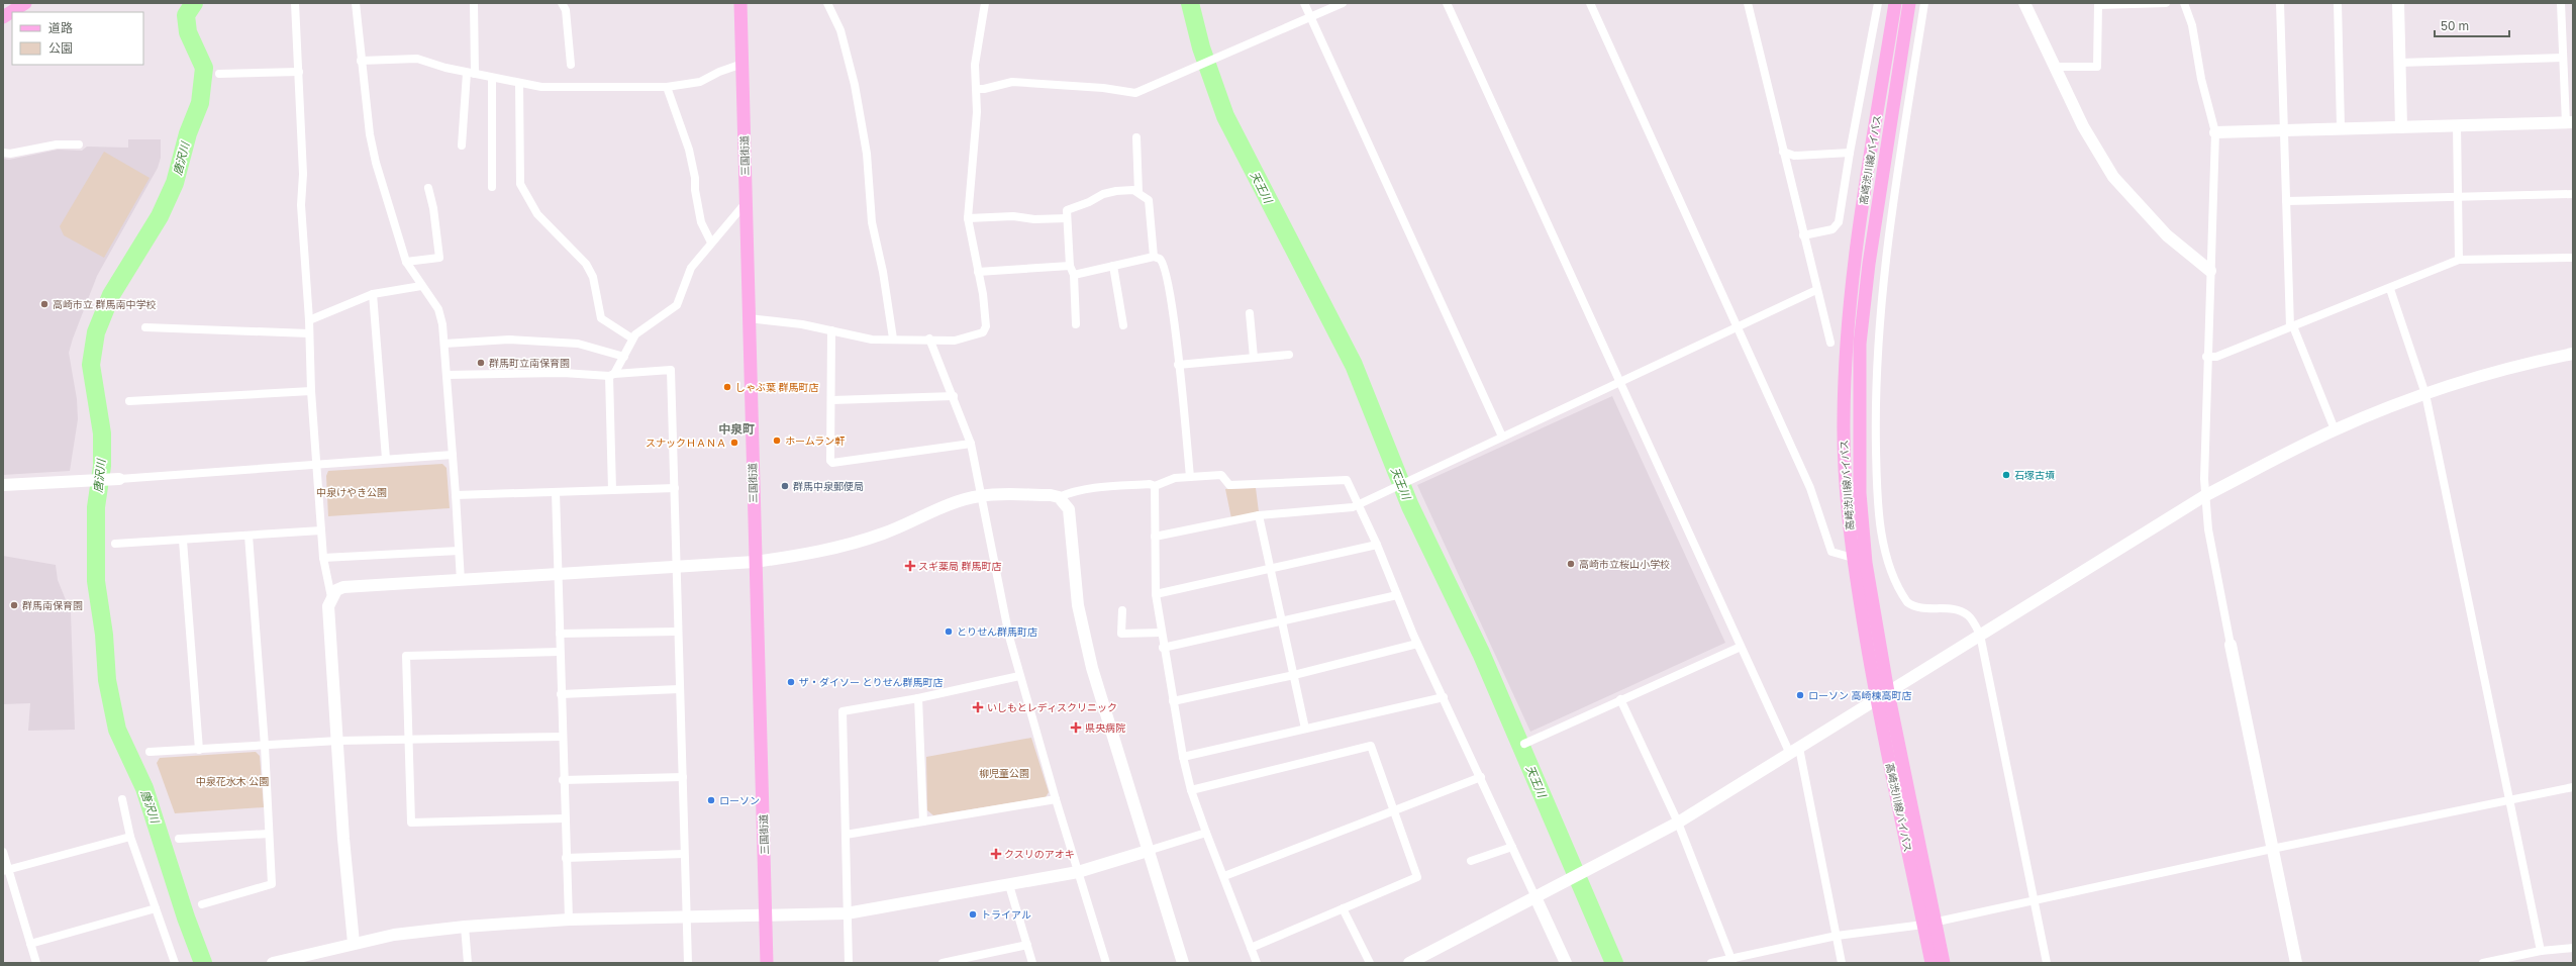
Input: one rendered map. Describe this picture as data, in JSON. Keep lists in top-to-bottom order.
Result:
{
  "streets": {
    "main road": ["三国街道", "高崎渋川線バイパス"]
  },
  "districts": ["中泉町"],
  "water": ["唐沢川", "天王川"],
  "parks": ["中泉けやき公園", "柳児童公園", "中泉花水木 公園"],
  "places": {
    "other": [
      "高崎市立 群馬南中学校",
      "群馬町立南保育園",
      "しゃぶ葉 群馬町店",
      "ホームラン軒",
      "スナックＨＡＮＡ",
      "石塚古墳",
      "群馬中泉郵便局",
      "高崎市立桜山小学校",
      "群馬南保育園",
      "とりせん群馬町店",
      "ザ・ダイソー とりせん群馬町店",
      "ローソン 高崎棟高町店",
      "ローソン",
      "トライアル"
    ],
    "health": [
      "スギ薬局 群馬町店",
      "いしもとレディスクリニック",
      "県央病院",
      "クスリのアオキ"
    ]
  },
  "legend": ["道路", "公園"],
  "scale_bar": "50 m"
}
